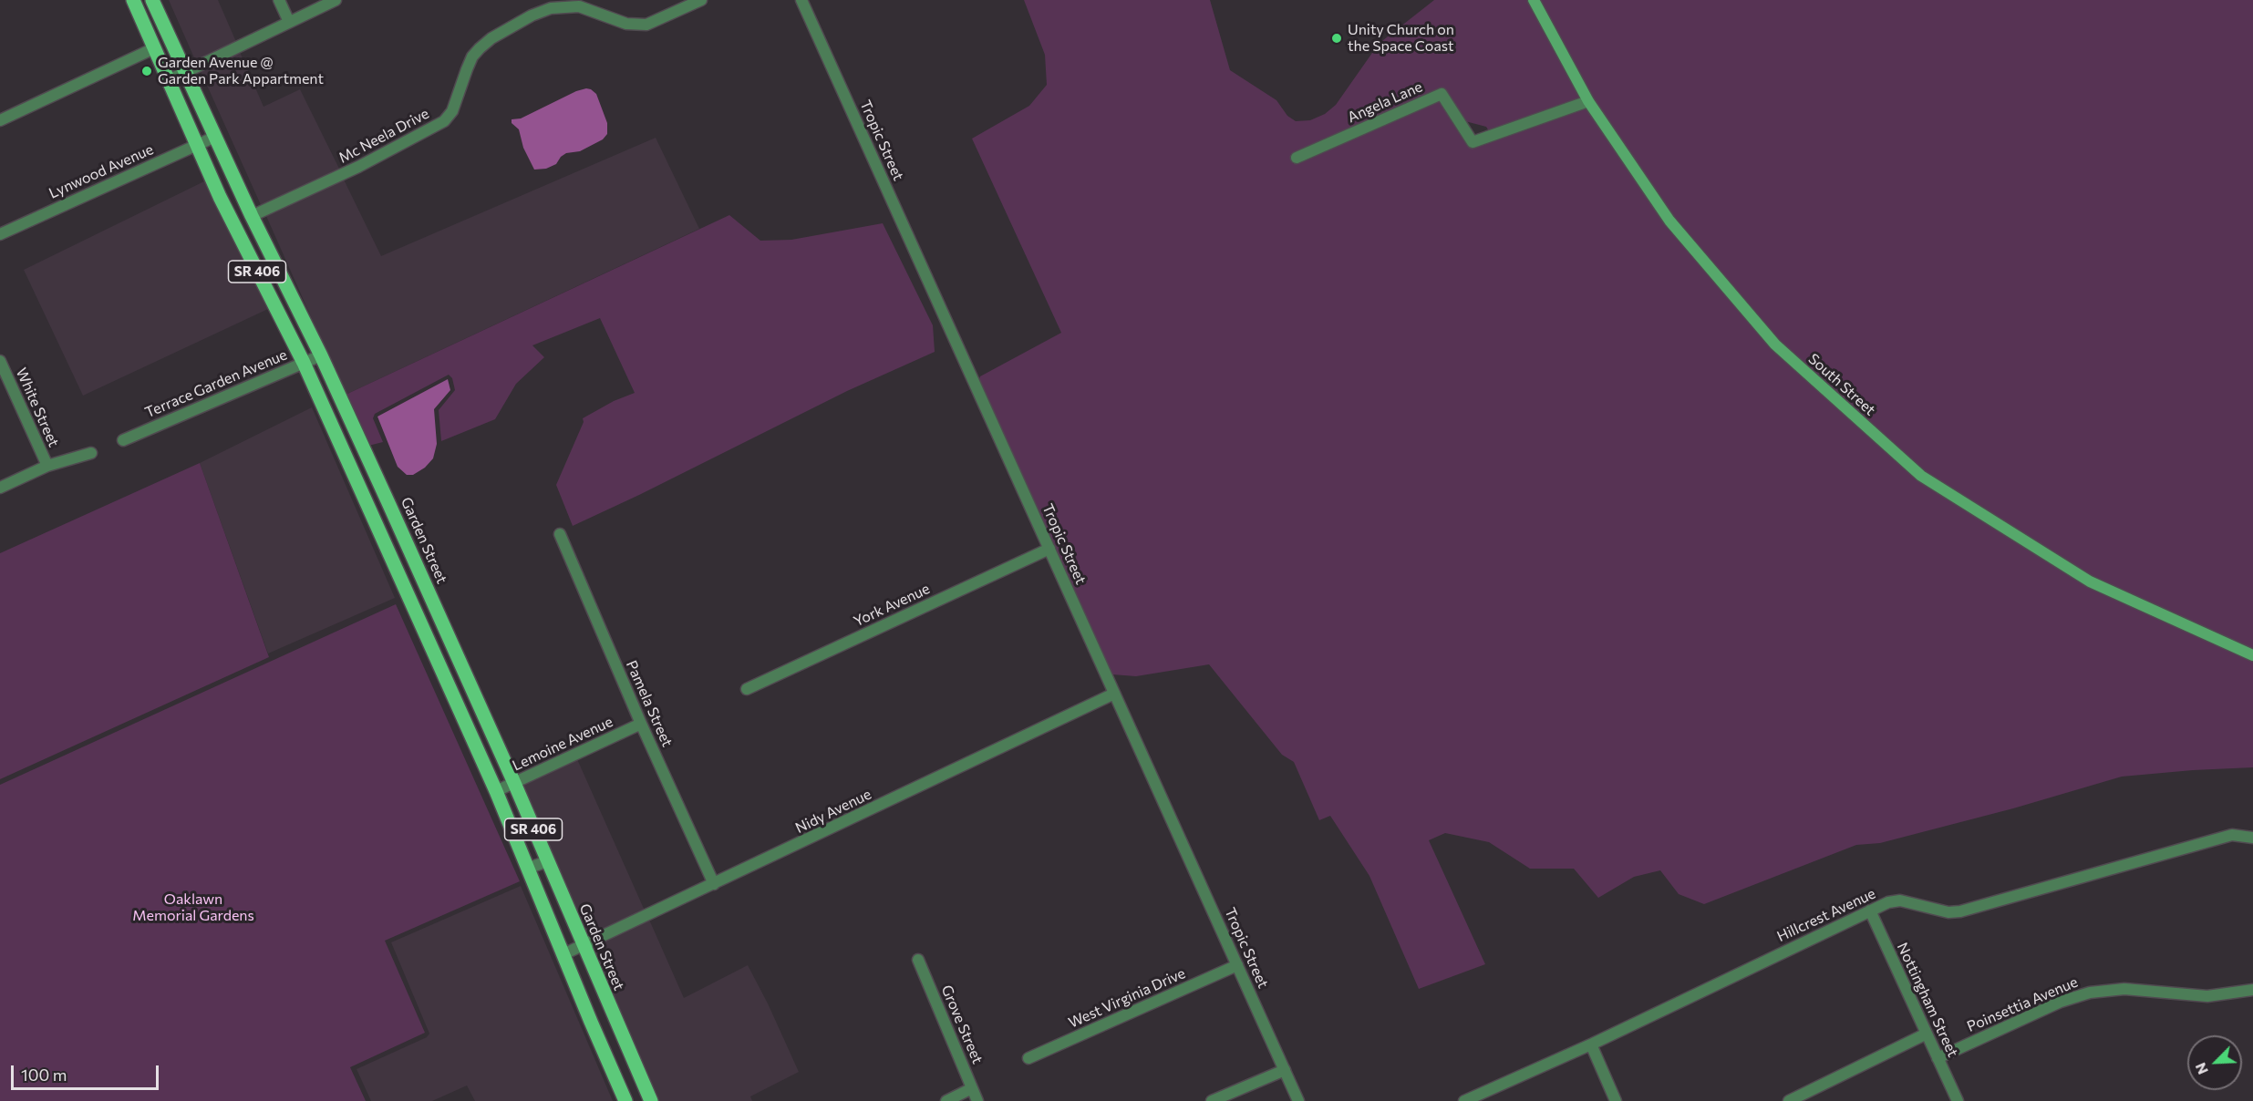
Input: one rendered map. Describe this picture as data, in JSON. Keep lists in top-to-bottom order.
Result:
{
  "streets": {
    "main road": ["SR 406", "South Street", "Garden Street"],
    "street": [
      "Angela Lane",
      "Mc Neela Drive",
      "Tropic Street",
      "Lynwood Avenue",
      "Terrace Garden Avenue",
      "White Street",
      "York Avenue",
      "Pamela Street",
      "Lemoine Avenue",
      "Nidy Avenue",
      "Hillcrest Avenue",
      "West Virginia Drive",
      "Nottingham Street",
      "Poinsettia Avenue",
      "Grove Street"
    ]
  },
  "crossings": [
    ["Angela Lane", "South Street"],
    ["Mc Neela Drive", "Garden Street"],
    ["Tropic Street", "York Avenue"],
    ["Tropic Street", "Nidy Avenue"],
    ["Tropic Street", "West Virginia Drive"],
    ["Lynwood Avenue", "SR 406"],
    ["Lynwood Avenue", "Garden Street"],
    ["SR 406", "Terrace Garden Avenue"],
    ["SR 406", "Lemoine Avenue"],
    ["SR 406", "Nidy Avenue"],
    ["Terrace Garden Avenue", "Garden Street"],
    ["Garden Street", "Lemoine Avenue"],
    ["Garden Street", "Nidy Avenue"],
    ["Pamela Street", "Lemoine Avenue"],
    ["Pamela Street", "Nidy Avenue"],
    ["Hillcrest Avenue", "Nottingham Street"],
    ["Nottingham Street", "Poinsettia Avenue"]
  ],
  "parks": ["Oaklawn Memorial Gardens"],
  "places": ["Unity Church on the Space Coast", "Garden Avenue @ Garden Park Appartment"],
  "scale_bar": "100 m",
  "north": "bottom left"
}
